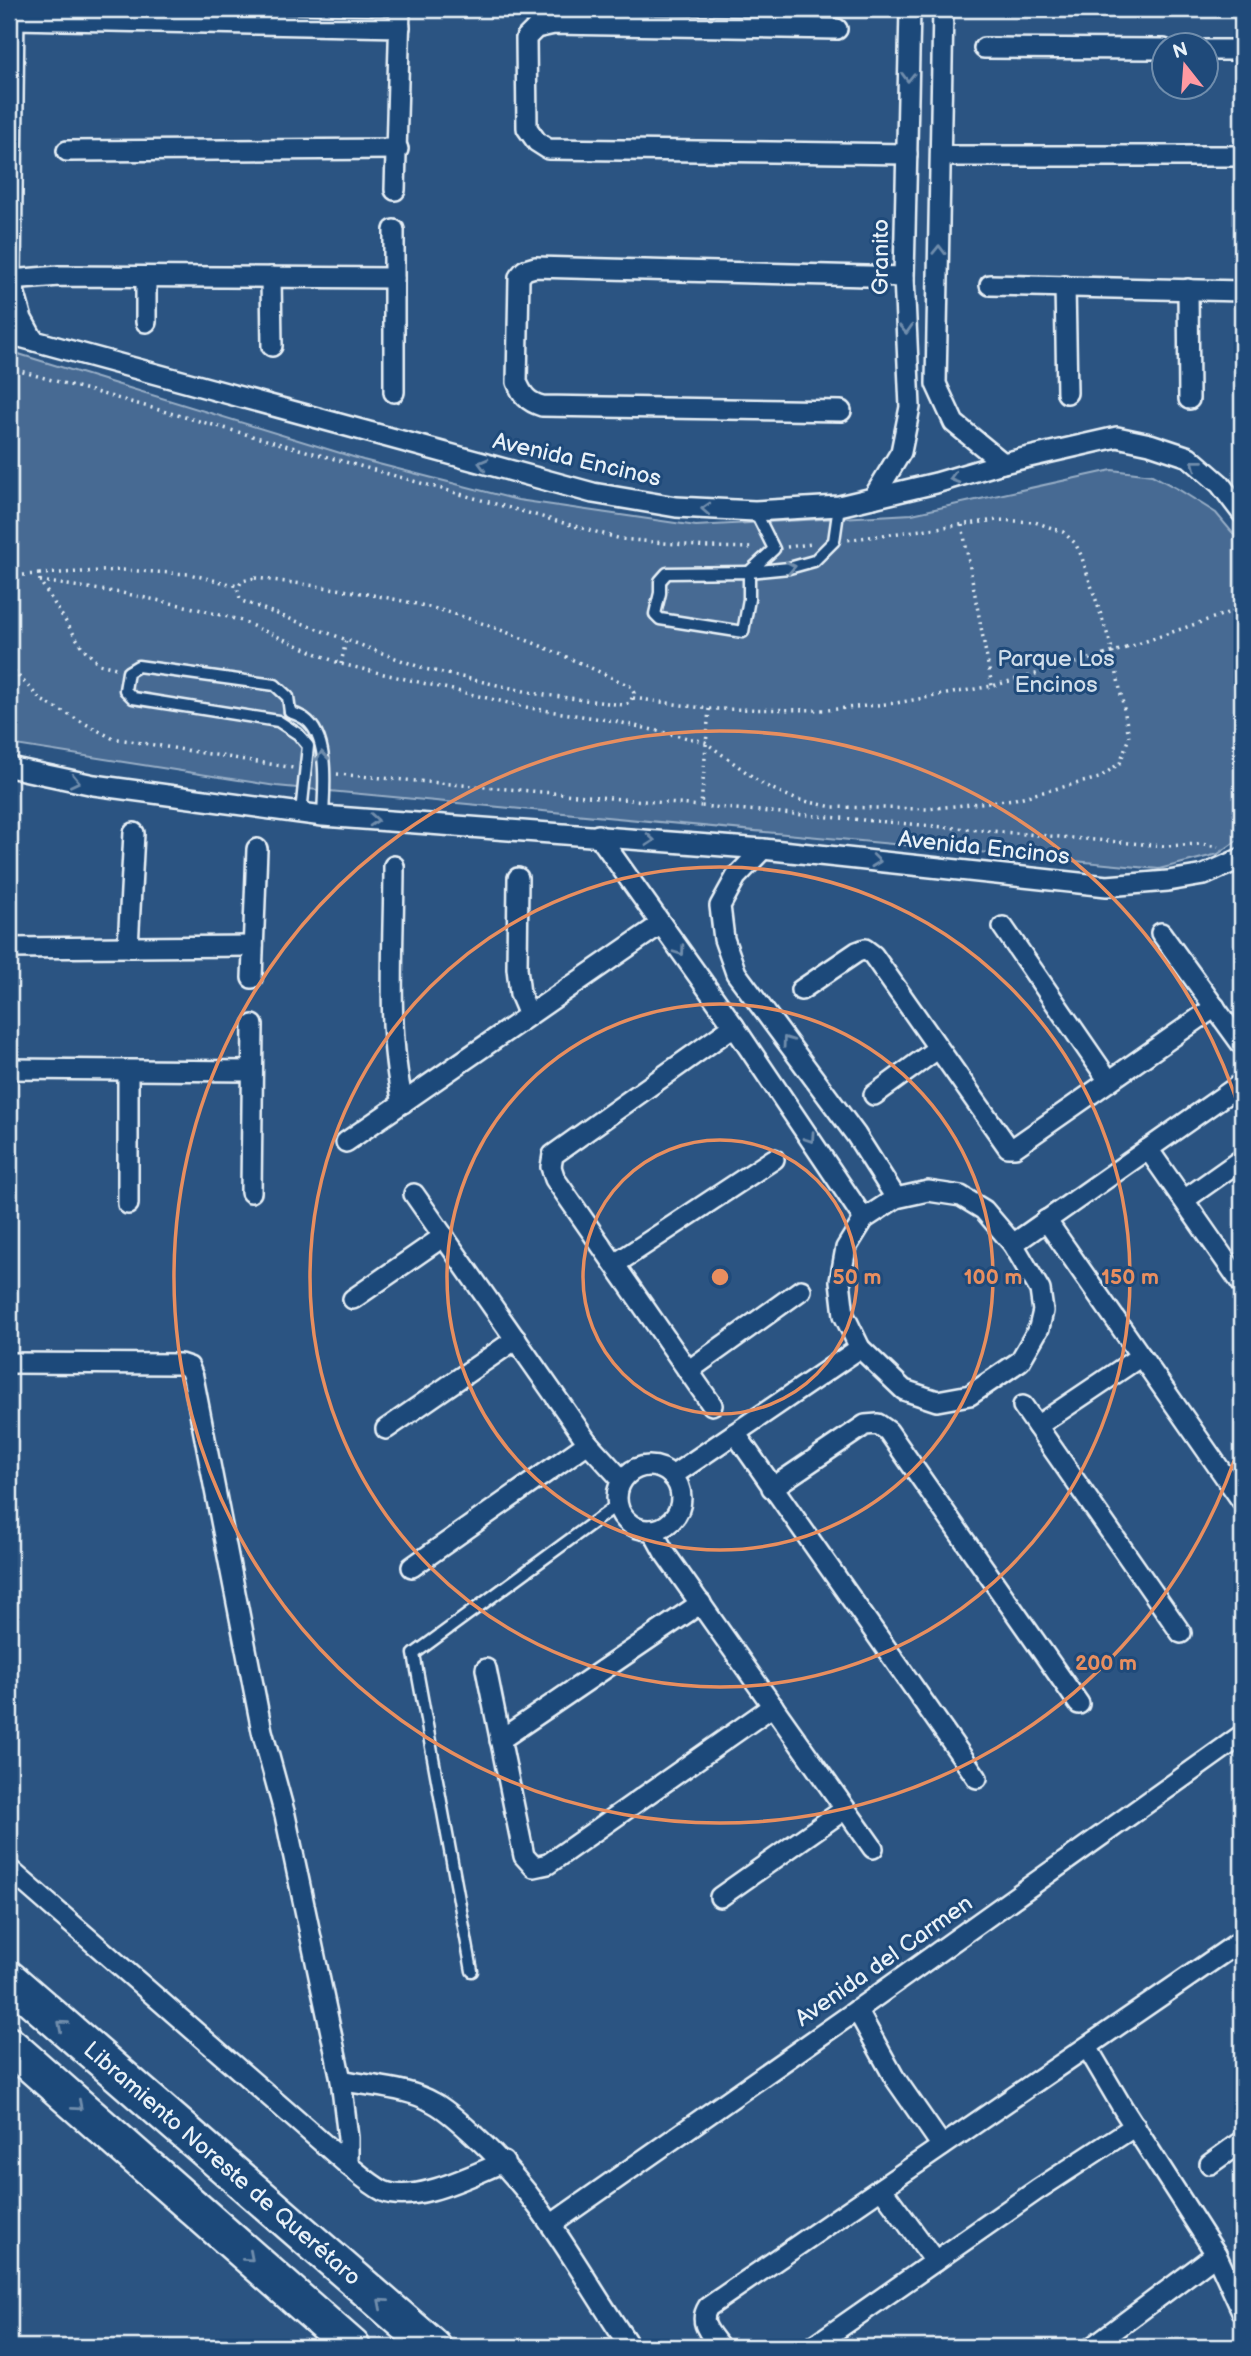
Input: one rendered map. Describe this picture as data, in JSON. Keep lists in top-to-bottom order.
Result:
{
  "streets": {
    "highway": ["Libramiento Noreste de Querétaro"],
    "street": ["Granito", "Avenida Encinos", "Avenida del Carmen"]
  },
  "crossings": [
    ["Granito", "Avenida Encinos"]
  ],
  "parks": ["Parque Los Encinos"],
  "north": "top",
  "rings": [
    "50 m",
    "100 m",
    "150 m",
    "200 m"
  ]
}
